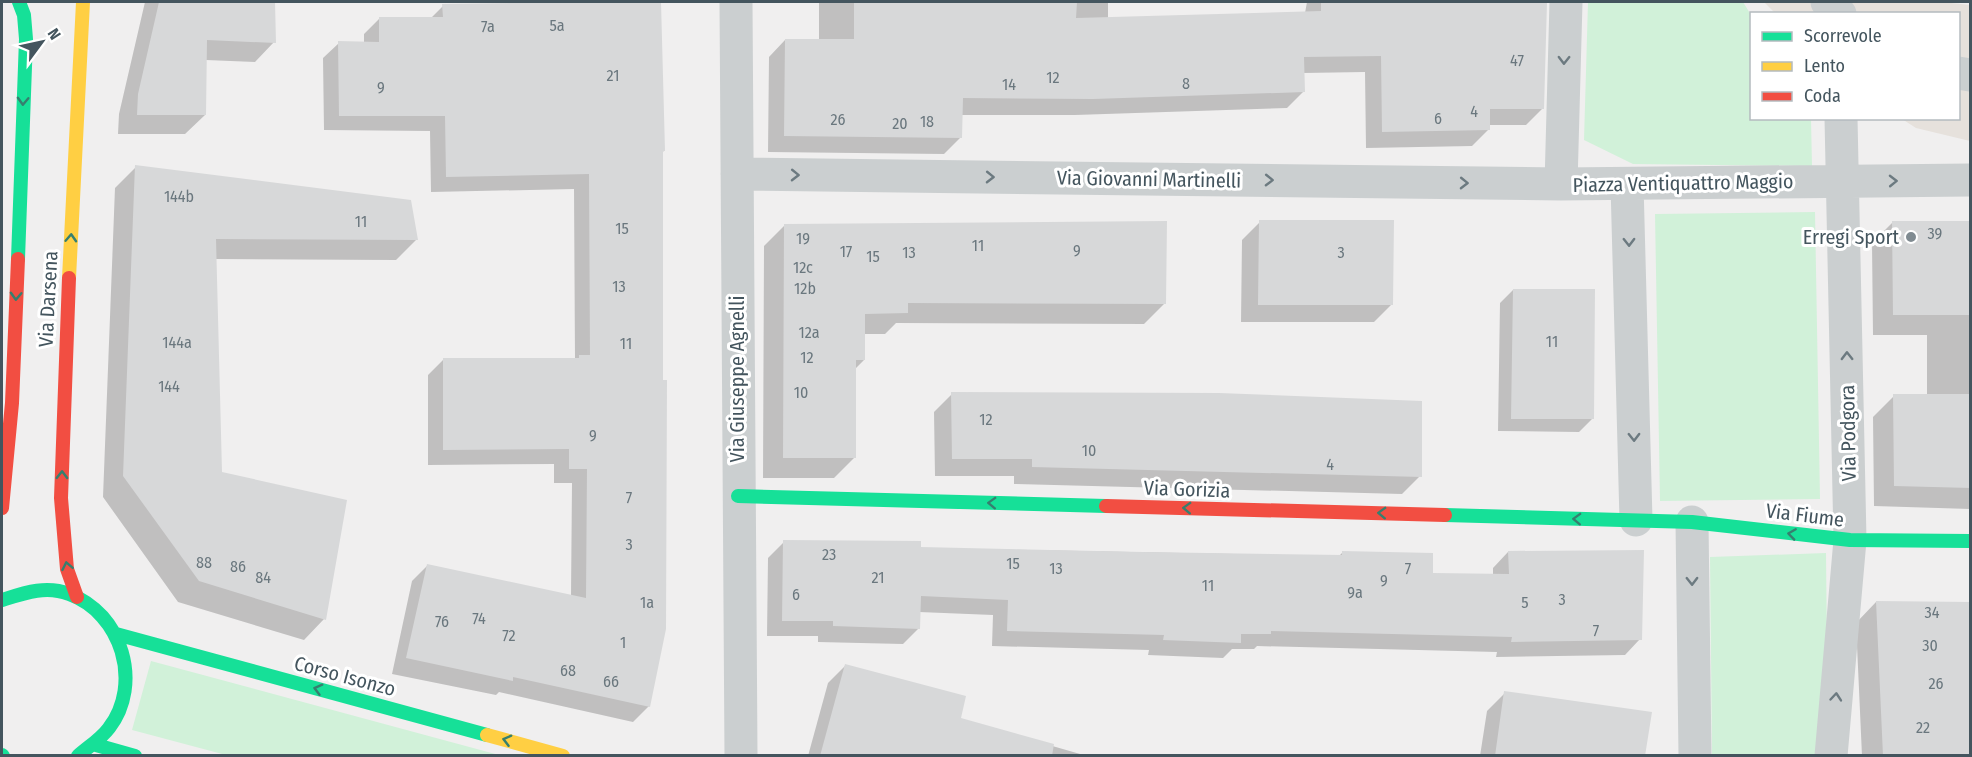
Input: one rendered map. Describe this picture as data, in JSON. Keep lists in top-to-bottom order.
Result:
{
  "streets": {
    "street": [
      "Via Giovanni Martinelli",
      "Piazza Ventiquattro Maggio",
      "Via Darsena",
      "Via Giuseppe Agnelli",
      "Via Podgora",
      "Via Gorizia",
      "Via Fiume",
      "Corso Isonzo"
    ]
  },
  "crossings": [
    ["Via Giovanni Martinelli", "Piazza Ventiquattro Maggio"],
    ["Via Giovanni Martinelli", "Via Giuseppe Agnelli"],
    ["Piazza Ventiquattro Maggio", "Via Podgora"],
    ["Via Giuseppe Agnelli", "Via Gorizia"],
    ["Via Podgora", "Via Fiume"],
    ["Via Gorizia", "Via Fiume"]
  ],
  "one_way": [
    "Via Giovanni Martinelli",
    "Via Gorizia",
    "Via Fiume",
    "Corso Isonzo"
  ],
  "places": ["Erregi Sport"],
  "house_numbers": [
    "5a",
    "7a",
    "47",
    "21",
    "12",
    "8",
    "14",
    "9",
    "4",
    "6",
    "26",
    "18",
    "20",
    "144b",
    "11",
    "15",
    "39",
    "19",
    "11",
    "9",
    "17",
    "13",
    "3",
    "15",
    "12c",
    "13",
    "12b",
    "12a",
    "11",
    "144a",
    "11",
    "12",
    "144",
    "10",
    "12",
    "9",
    "10",
    "4",
    "7",
    "3",
    "23",
    "88",
    "15",
    "86",
    "13",
    "7",
    "84",
    "21",
    "9",
    "11",
    "9a",
    "6",
    "3",
    "1a",
    "5",
    "34",
    "74",
    "76",
    "7",
    "72",
    "1",
    "30",
    "68",
    "66",
    "26",
    "22"
  ],
  "legend": ["Scorrevole", "Lento", "Coda"],
  "north": "top right"
}
